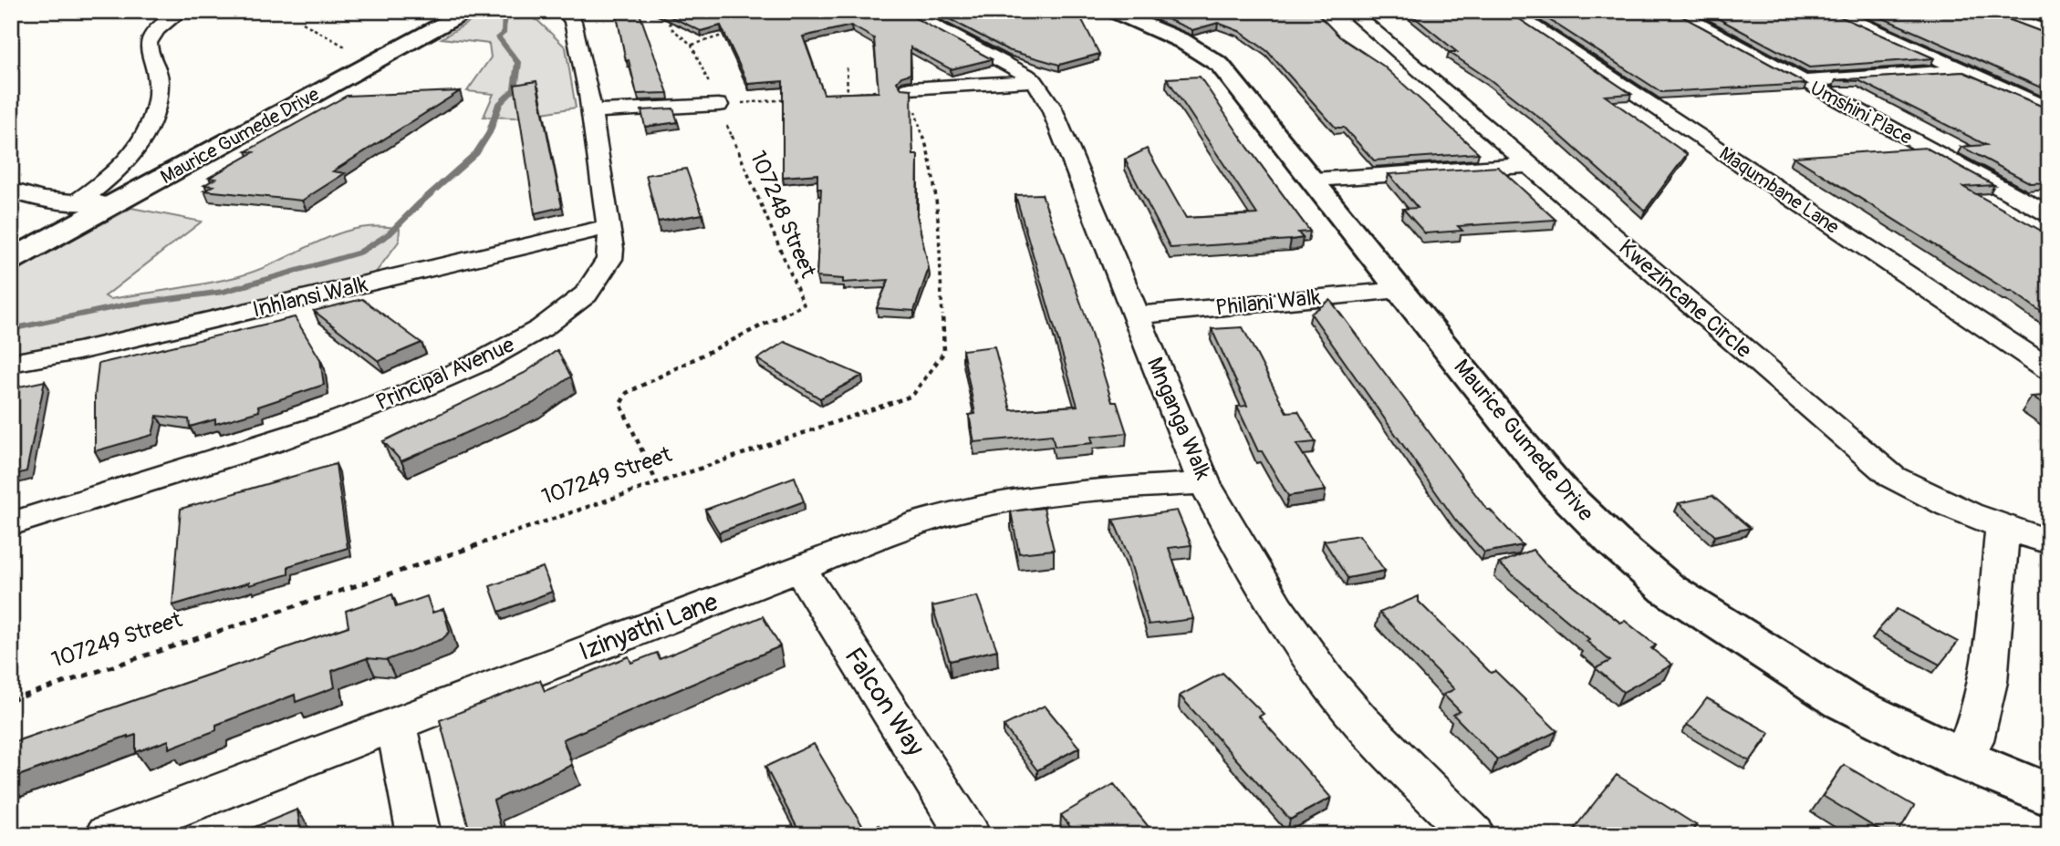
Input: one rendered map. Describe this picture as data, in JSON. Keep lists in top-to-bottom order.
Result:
{
  "streets": {
    "street": [
      "Umshini Place",
      "Maurice Gumede Drive",
      "Maqumbane Lane",
      "Inhlansi Walk",
      "Kwezincane Circle",
      "Philani Walk",
      "Principal Avenue",
      "Mnganga Walk",
      "Izinyathi Lane",
      "Falcon Way"
    ],
    "path": ["107248 Street", "107249 Street"]
  },
  "crossings": [
    ["Maurice Gumede Drive", "Philani Walk"],
    ["107248 Street", "107249 Street"],
    ["Inhlansi Walk", "Principal Avenue"],
    ["Philani Walk", "Mnganga Walk"],
    ["Mnganga Walk", "Izinyathi Lane"],
    ["Izinyathi Lane", "Falcon Way"]
  ]
}
